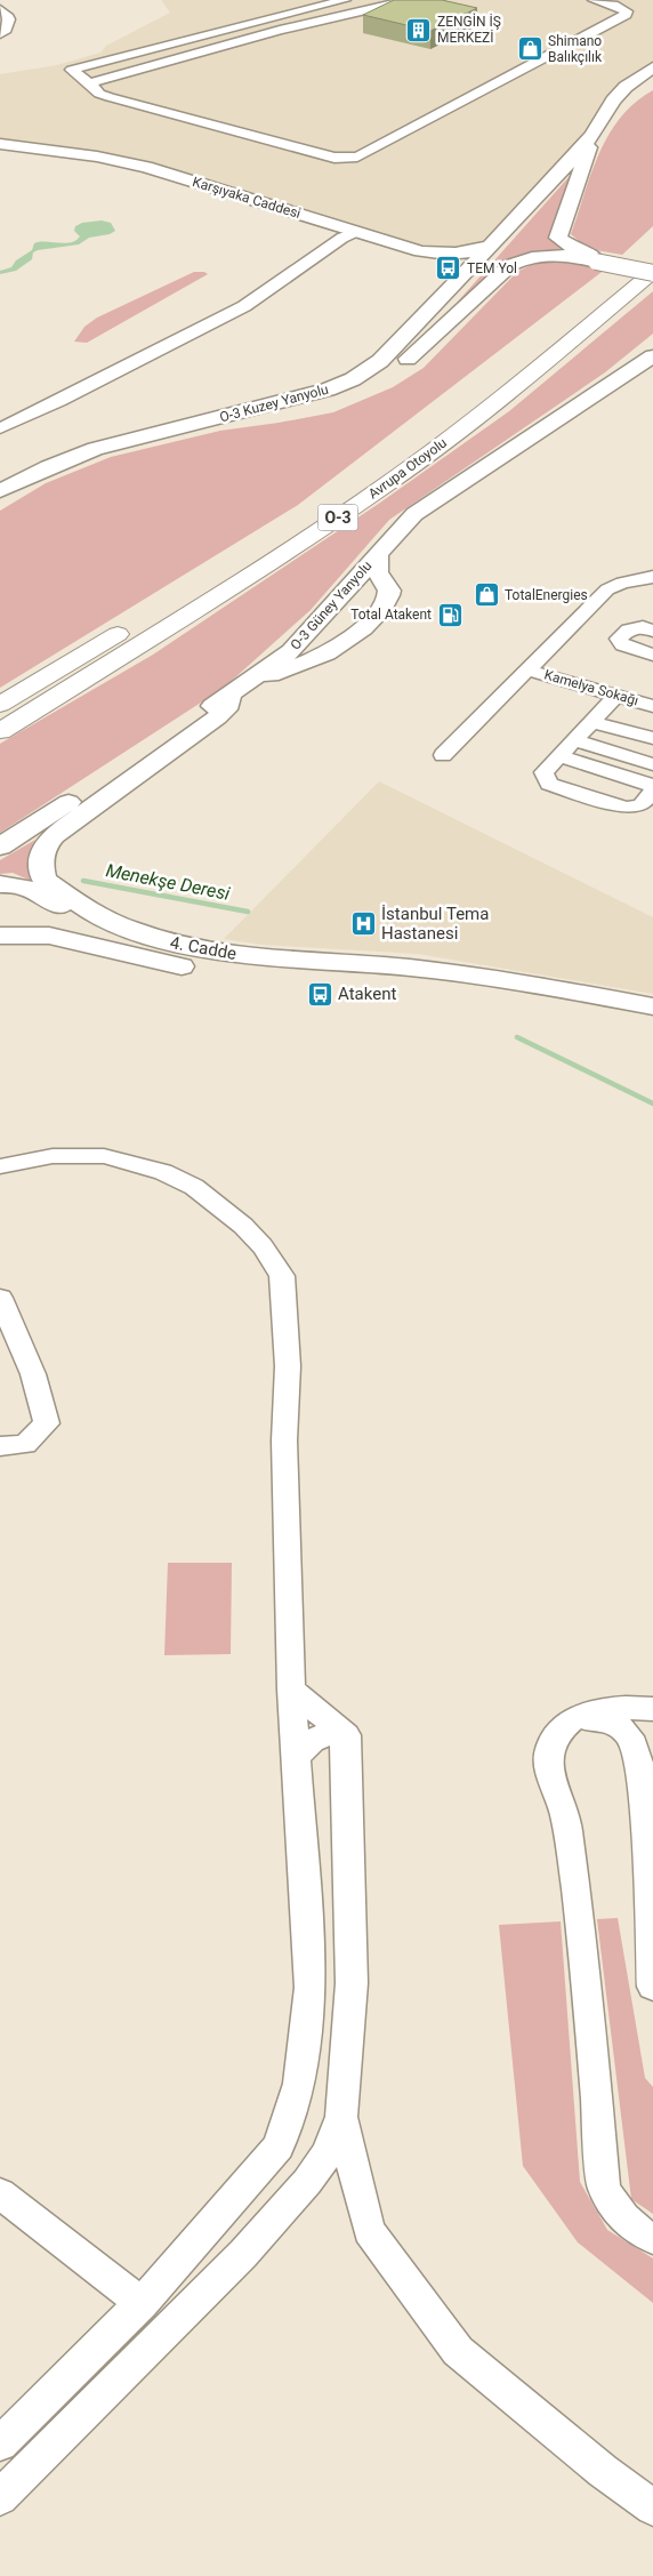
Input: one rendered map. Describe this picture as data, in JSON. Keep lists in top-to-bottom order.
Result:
{
  "streets": {
    "highway": ["Avrupa Otoyolu", "O-3"],
    "main road": [
      "Karşıyaka Caddesi",
      "O-3 Kuzey Yanyolu",
      "O-3 Güney Yanyolu",
      "4. Cadde"
    ],
    "street": ["Kamelya Sokağı"]
  },
  "crossings": [
    ["Karşıyaka Caddesi", "O-3 Kuzey Yanyolu"],
    ["O-3 Güney Yanyolu", "4. Cadde"]
  ],
  "water": ["Menekşe Deresi"],
  "places": {
    "building": ["ZENGİN İŞ MERKEZİ"],
    "shop": ["Shimano Balıkçılık", "TotalEnergies"],
    "bus stop": ["TEM Yol", "Atakent"],
    "fuel station": ["Total Atakent"],
    "hospital": ["İstanbul Tema Hastanesi"]
  }
}
